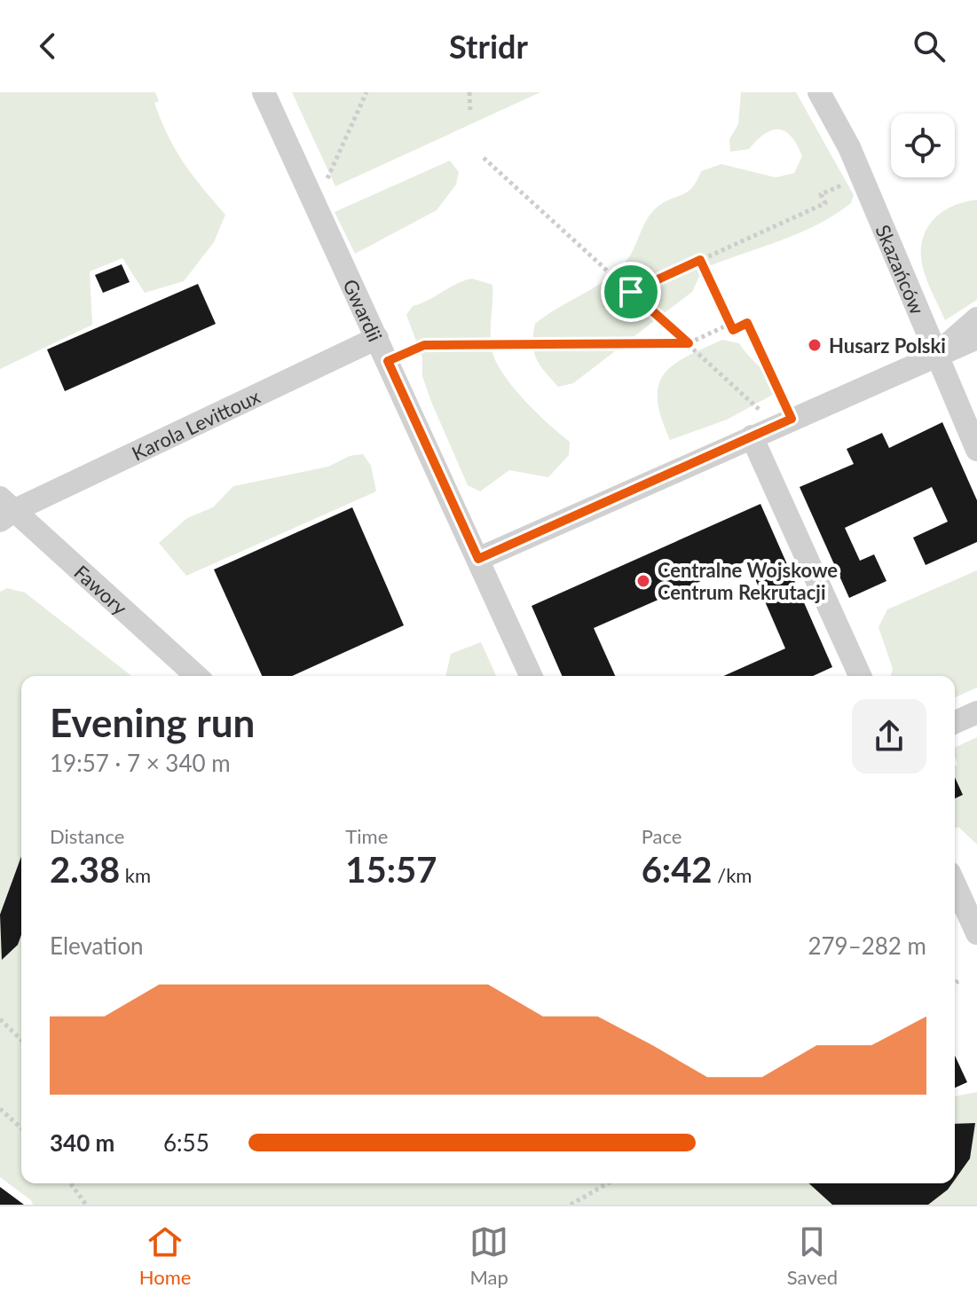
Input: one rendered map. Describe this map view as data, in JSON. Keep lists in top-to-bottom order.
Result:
{
  "streets": {
    "lane": [
      "Skazańców",
      "Gwardii",
      "Karola Levittoux",
      "Fawory"
    ]
  },
  "crossings": [
    ["Gwardii", "Karola Levittoux"],
    ["Karola Levittoux", "Fawory"]
  ],
  "places": ["Husarz Polski", "Centralne Wojskowe Centrum Rekrutacji"],
  "page": {
    "header": "Stridr",
    "heading": ["Evening run", "19:57 · 7 × 340 m"],
    "stats": [
      ["Distance", "2.38 km"],
      ["Time", "15:57"],
      ["Pace", "6:42 /km"]
    ],
    "chart": ["Elevation", "279–282 m"],
    "list": [
      {
        "name": "340 m",
        "note": "6:55"
      }
    ],
    "tabs": ["Home", "Map", "Saved"]
  }
}
